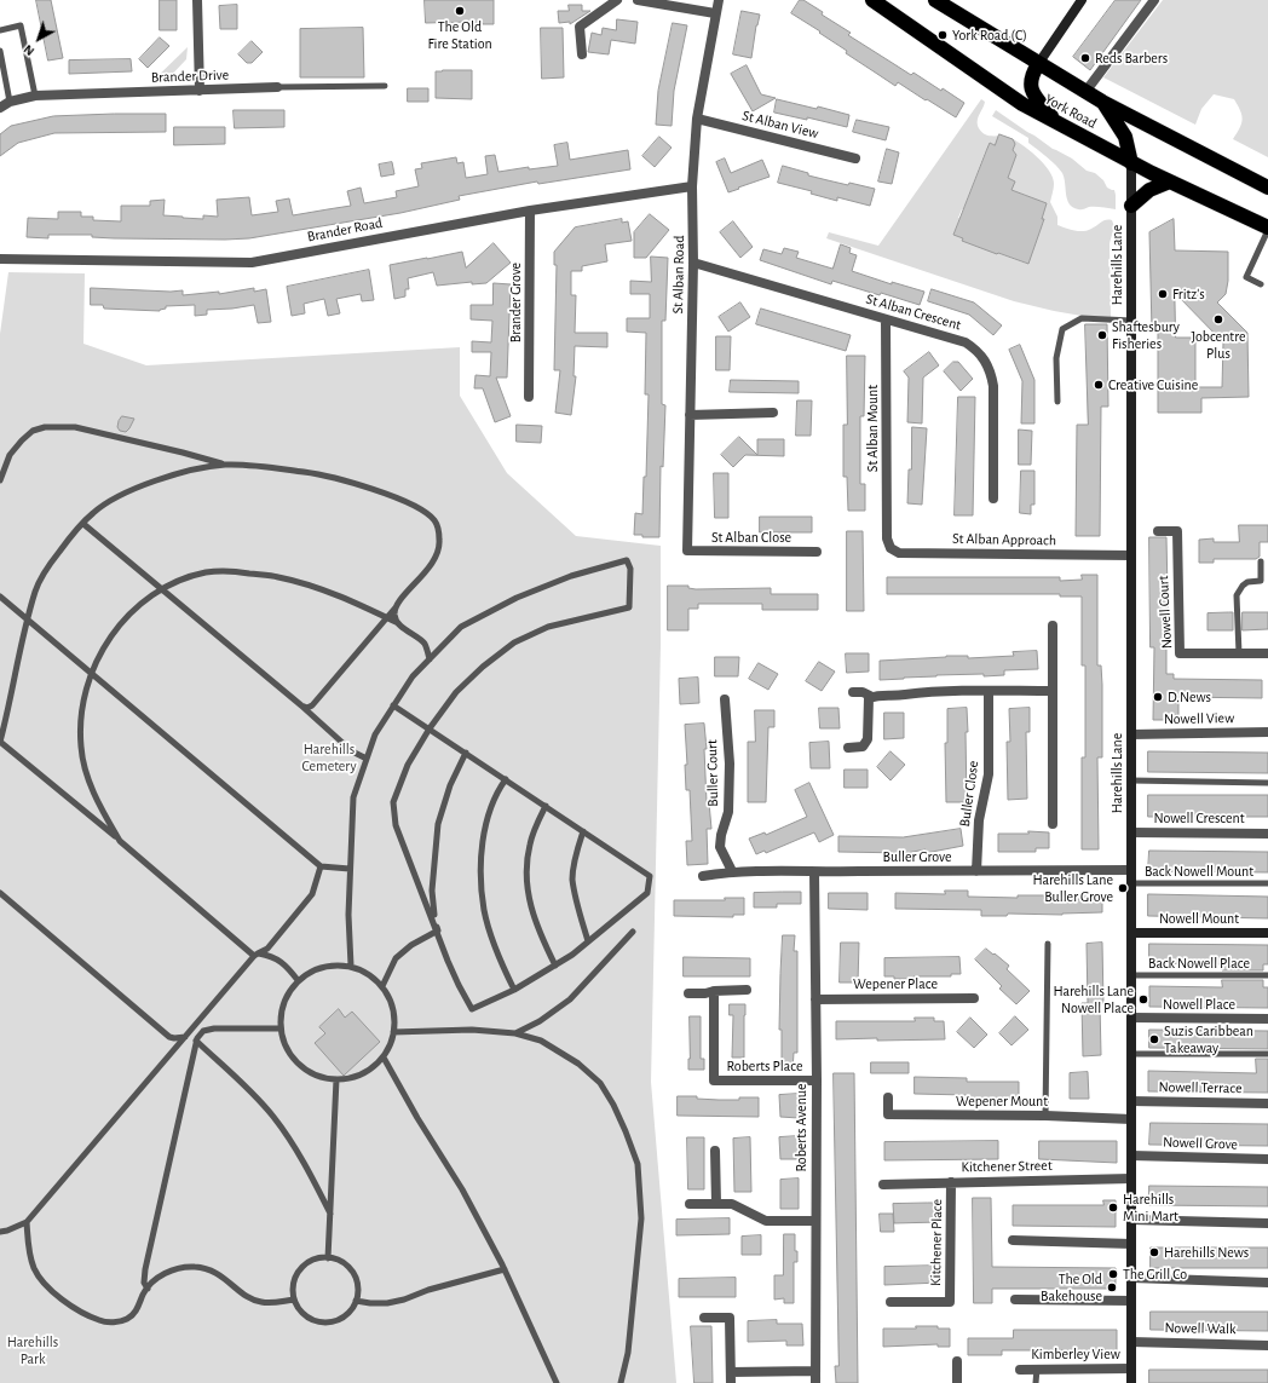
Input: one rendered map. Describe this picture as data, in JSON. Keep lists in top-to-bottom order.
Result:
{
  "streets": {
    "highway": ["York Road"],
    "main road": ["Harehills Lane", "Nowell Mount"],
    "street": [
      "Brander Drive",
      "St Alban View",
      "Brander Road",
      "St Alban Road",
      "Brander Grove",
      "St Alban Crescent",
      "St Alban Mount",
      "St Alban Close",
      "St Alban Approach",
      "Nowell Court",
      "Nowell View",
      "Buller Court",
      "Buller Close",
      "Nowell Crescent",
      "Buller Grove",
      "Wepener Place",
      "Nowell Place",
      "Roberts Place",
      "Nowell Terrace",
      "Wepener Mount",
      "Roberts Avenue",
      "Nowell Grove",
      "Kitchener Street",
      "Kitchener Place",
      "Nowell Walk",
      "Kimberley View"
    ],
    "lane": ["Back Nowell Mount", "Back Nowell Place"]
  },
  "crossings": [
    ["York Road", "Harehills Lane"],
    ["St Alban View", "St Alban Road"],
    ["Brander Road", "St Alban Road"],
    ["Brander Road", "Brander Grove"],
    ["Harehills Lane", "St Alban Approach"],
    ["Harehills Lane", "Nowell View"],
    ["Harehills Lane", "Nowell Crescent"],
    ["Harehills Lane", "Buller Grove"],
    ["Harehills Lane", "Back Nowell Mount"],
    ["Harehills Lane", "Nowell Mount"],
    ["Harehills Lane", "Back Nowell Place"],
    ["Harehills Lane", "Nowell Place"],
    ["Harehills Lane", "Nowell Terrace"],
    ["Harehills Lane", "Wepener Mount"],
    ["Harehills Lane", "Nowell Grove"],
    ["Harehills Lane", "Kitchener Street"],
    ["Harehills Lane", "Nowell Walk"],
    ["Harehills Lane", "Kimberley View"],
    ["St Alban Road", "St Alban Crescent"],
    ["St Alban Road", "St Alban Close"],
    ["St Alban Crescent", "St Alban Mount"],
    ["St Alban Mount", "St Alban Approach"],
    ["Buller Court", "Buller Grove"],
    ["Buller Close", "Buller Grove"],
    ["Buller Grove", "Roberts Avenue"],
    ["Wepener Place", "Roberts Avenue"],
    ["Roberts Place", "Roberts Avenue"],
    ["Kitchener Street", "Kitchener Place"]
  ],
  "parks": ["Harehills Cemetery", "Harehills Park"],
  "places": [
    "The Old Fire Station",
    "York Road (C)",
    "Reds Barbers",
    "Fritz's",
    "Jobcentre Plus",
    "Shaftesbury Fisheries",
    "Creative Cuisine",
    "D.News",
    "Harehills Lane Buller Grove",
    "Harehills Lane Nowell Place",
    "Suzis Caribbean Takeaway",
    "Harehills Mini Mart",
    "Harehills News",
    "The Grill Co",
    "The Old Bakehouse"
  ],
  "north": "bottom left"
}
